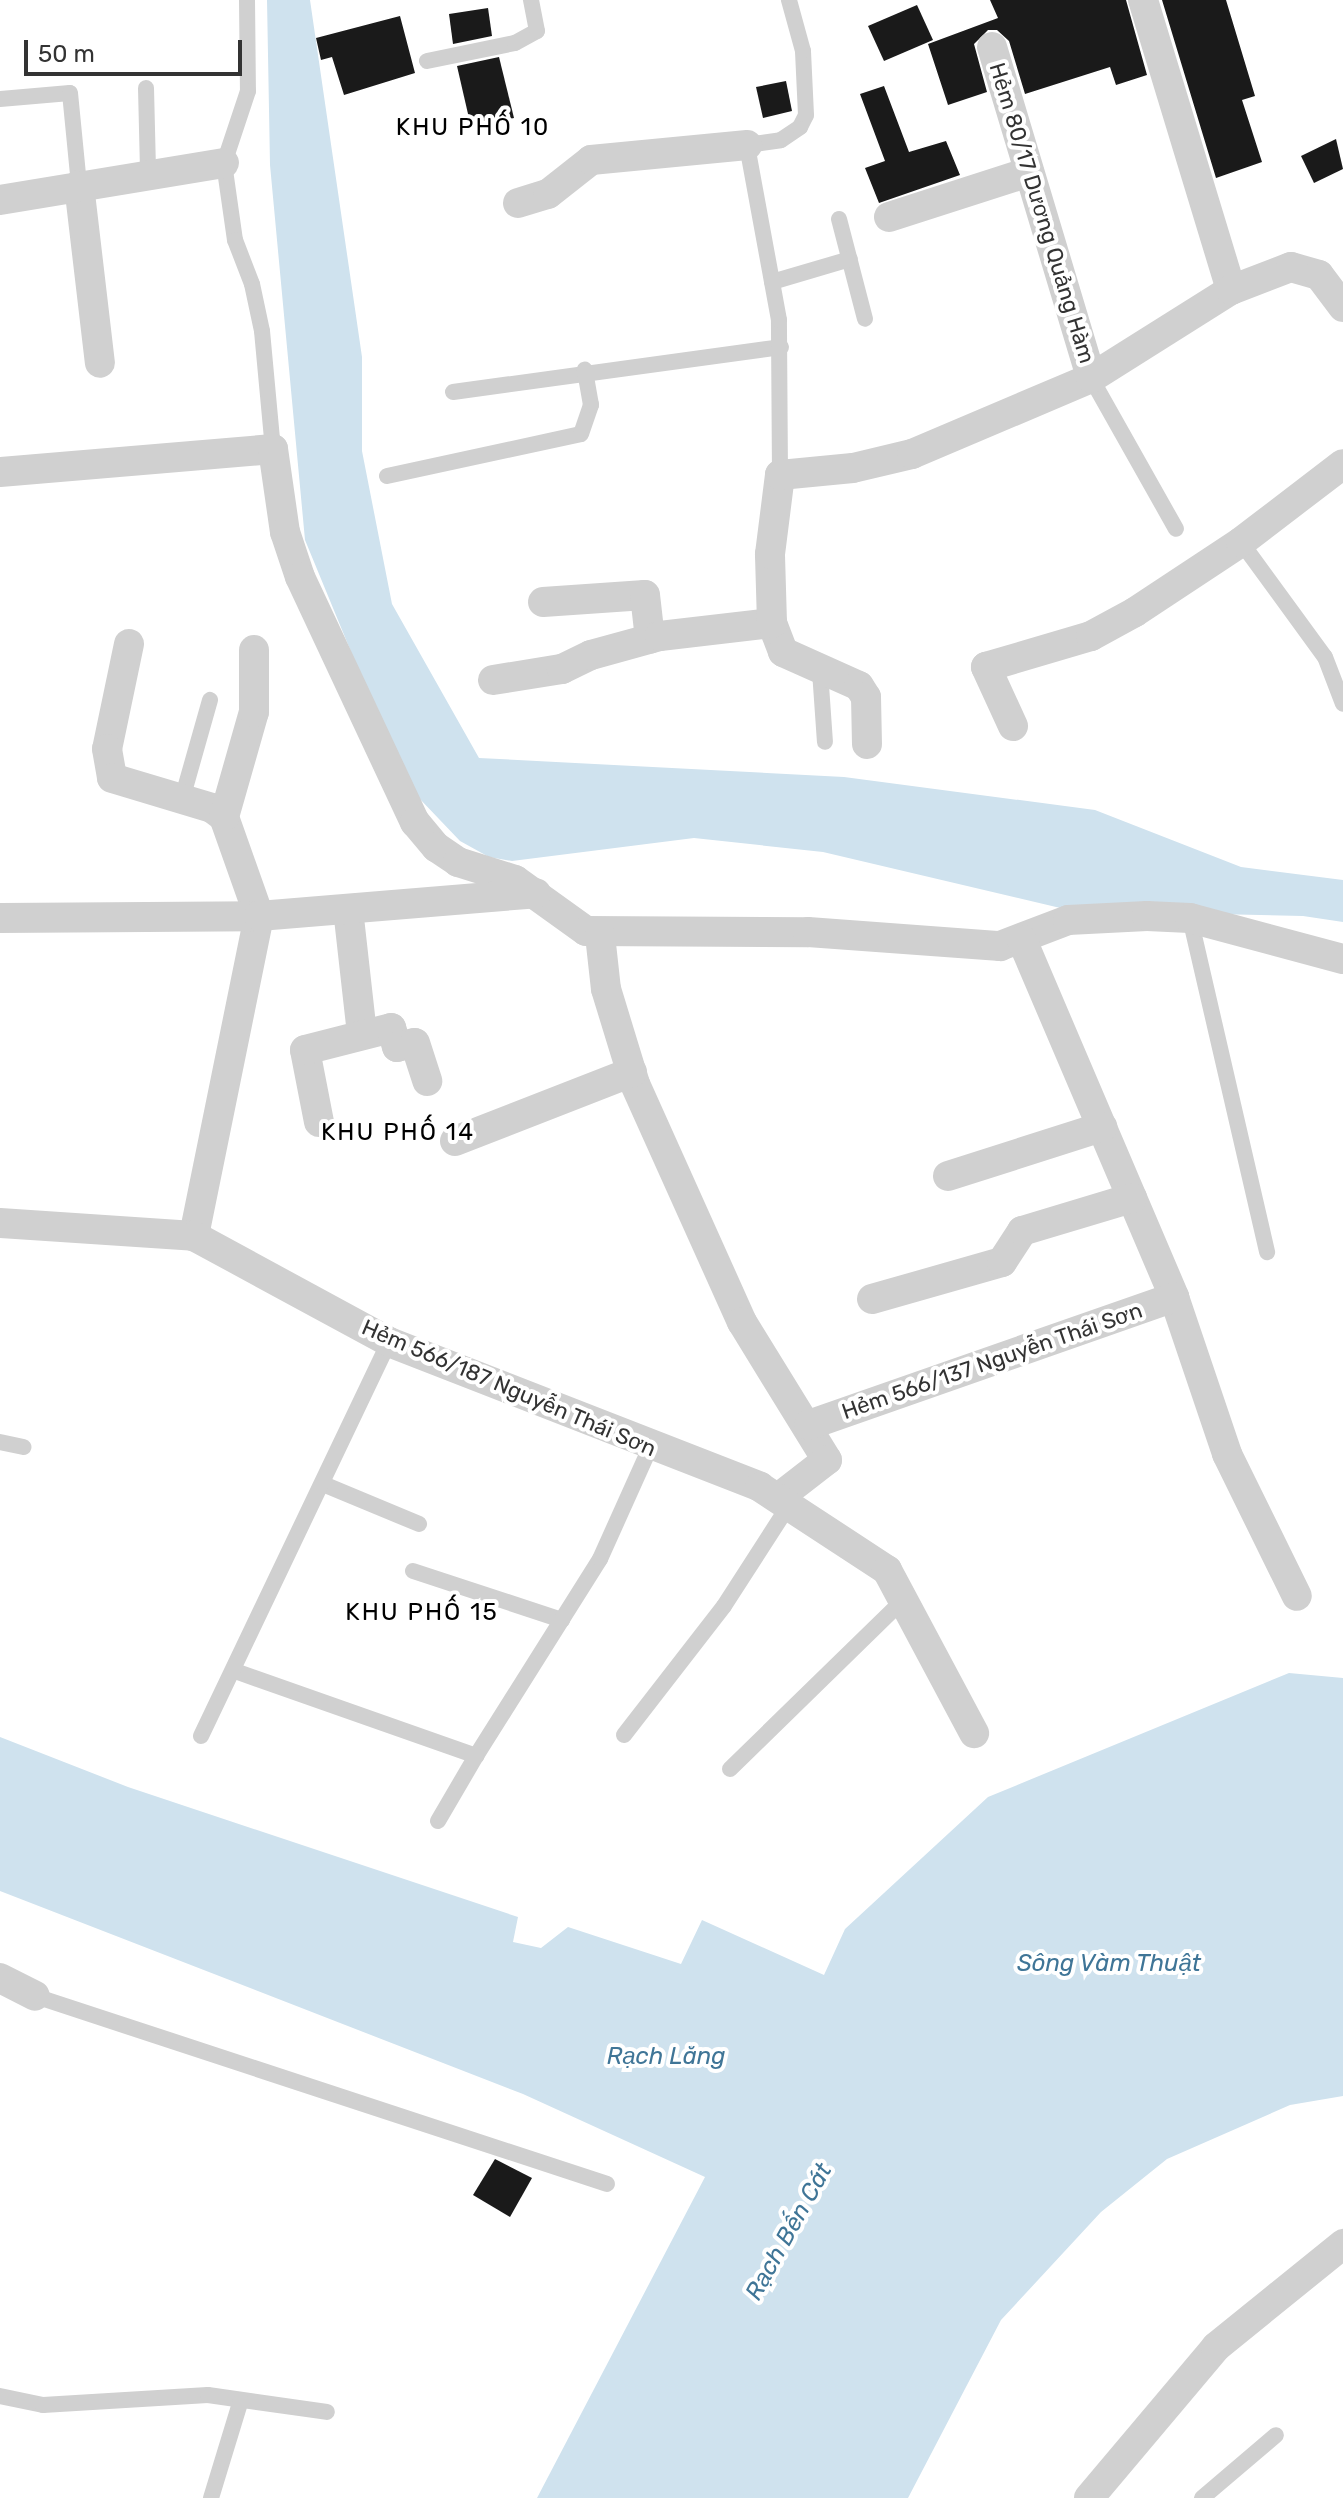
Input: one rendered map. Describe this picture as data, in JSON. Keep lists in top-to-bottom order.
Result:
{
  "streets": {
    "street": ["Hẻm 80/17 Dương Quảng Hàm", "Hẻm 566/137 Nguyễn Thái Sơn", "Hẻm 566/187 Nguyễn Thái Sơn"]
  },
  "districts": ["KHU PHỐ 10", "KHU PHỐ 14", "KHU PHỐ 15"],
  "water": ["Sông Vàm Thuật", "Rạch Lăng", "Rạch Bến Cát"],
  "scale_bar": "50 m"
}
